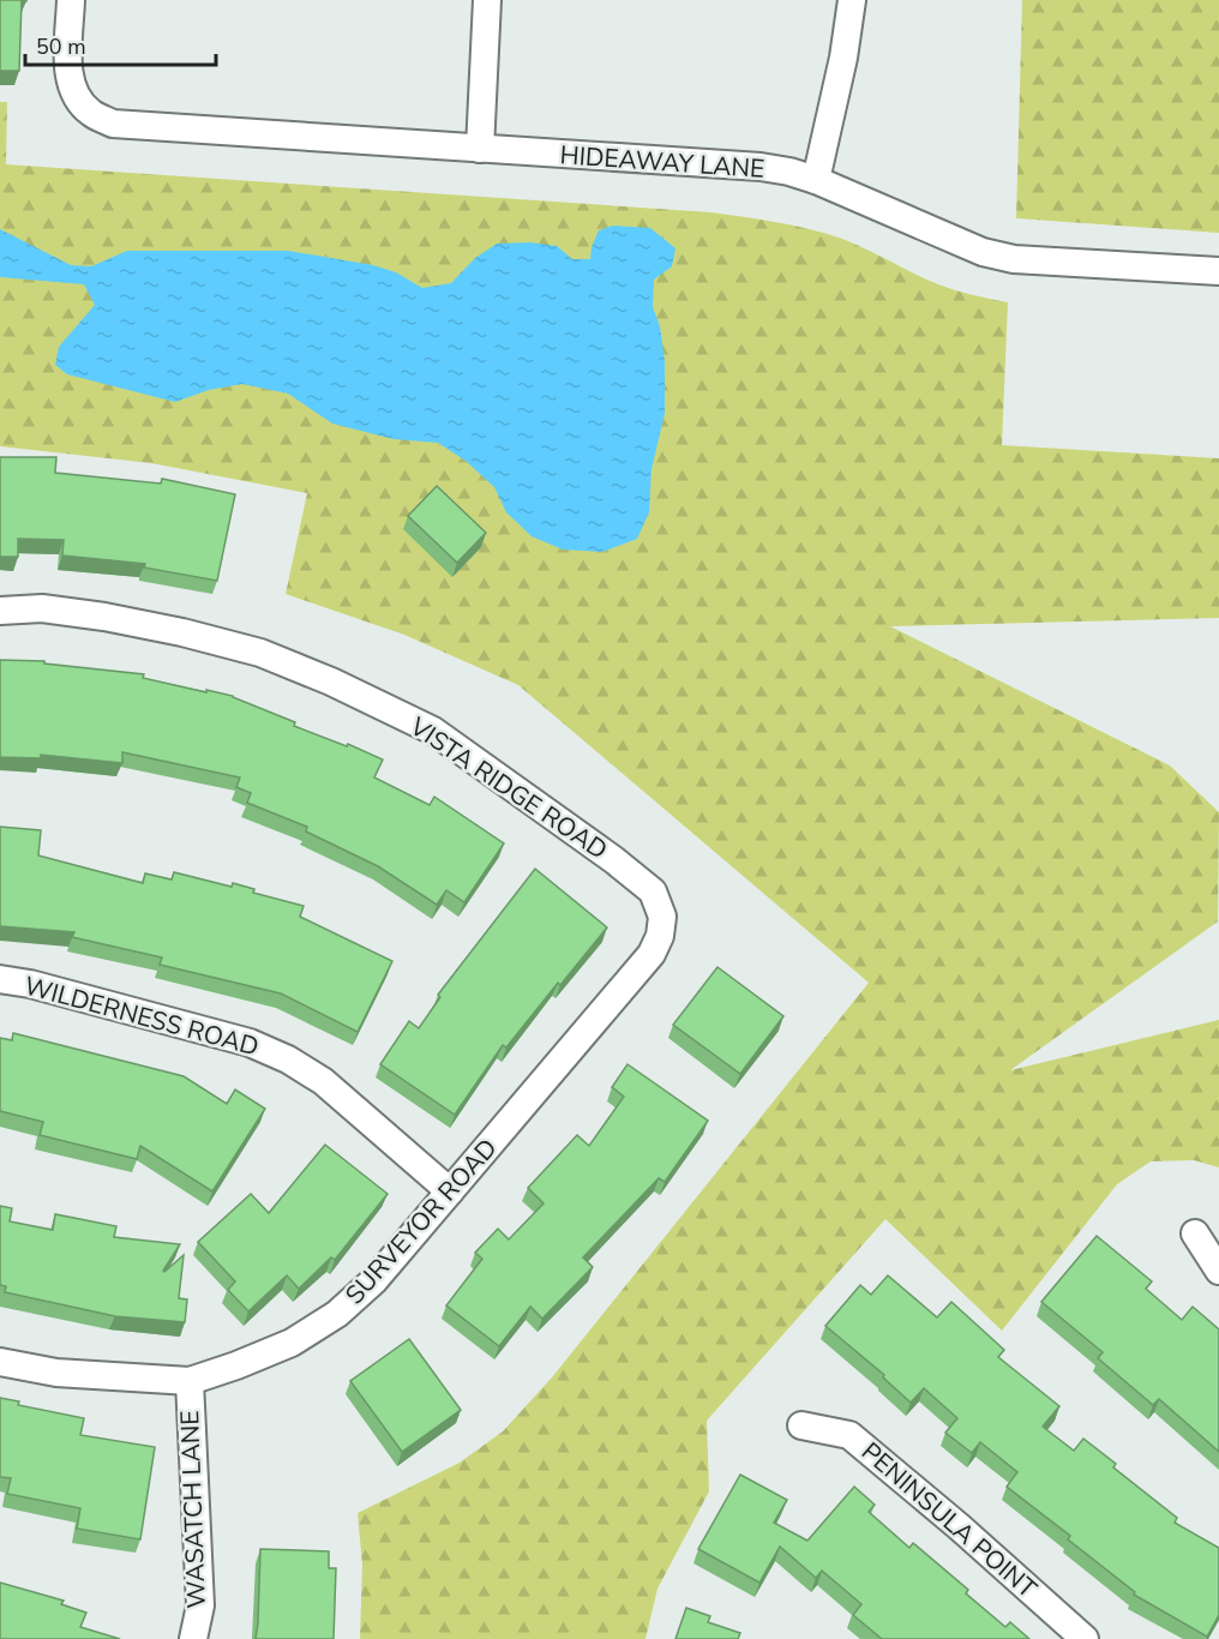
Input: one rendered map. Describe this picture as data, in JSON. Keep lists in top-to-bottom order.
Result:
{
  "streets": {
    "street": [
      "HIDEAWAY LANE",
      "VISTA RIDGE ROAD",
      "WILDERNESS ROAD",
      "SURVEYOR ROAD",
      "WASATCH LANE",
      "PENINSULA POINT"
    ]
  },
  "crossings": [
    ["VISTA RIDGE ROAD", "SURVEYOR ROAD"],
    ["WILDERNESS ROAD", "SURVEYOR ROAD"],
    ["SURVEYOR ROAD", "WASATCH LANE"]
  ],
  "scale_bar": "50 m"
}
